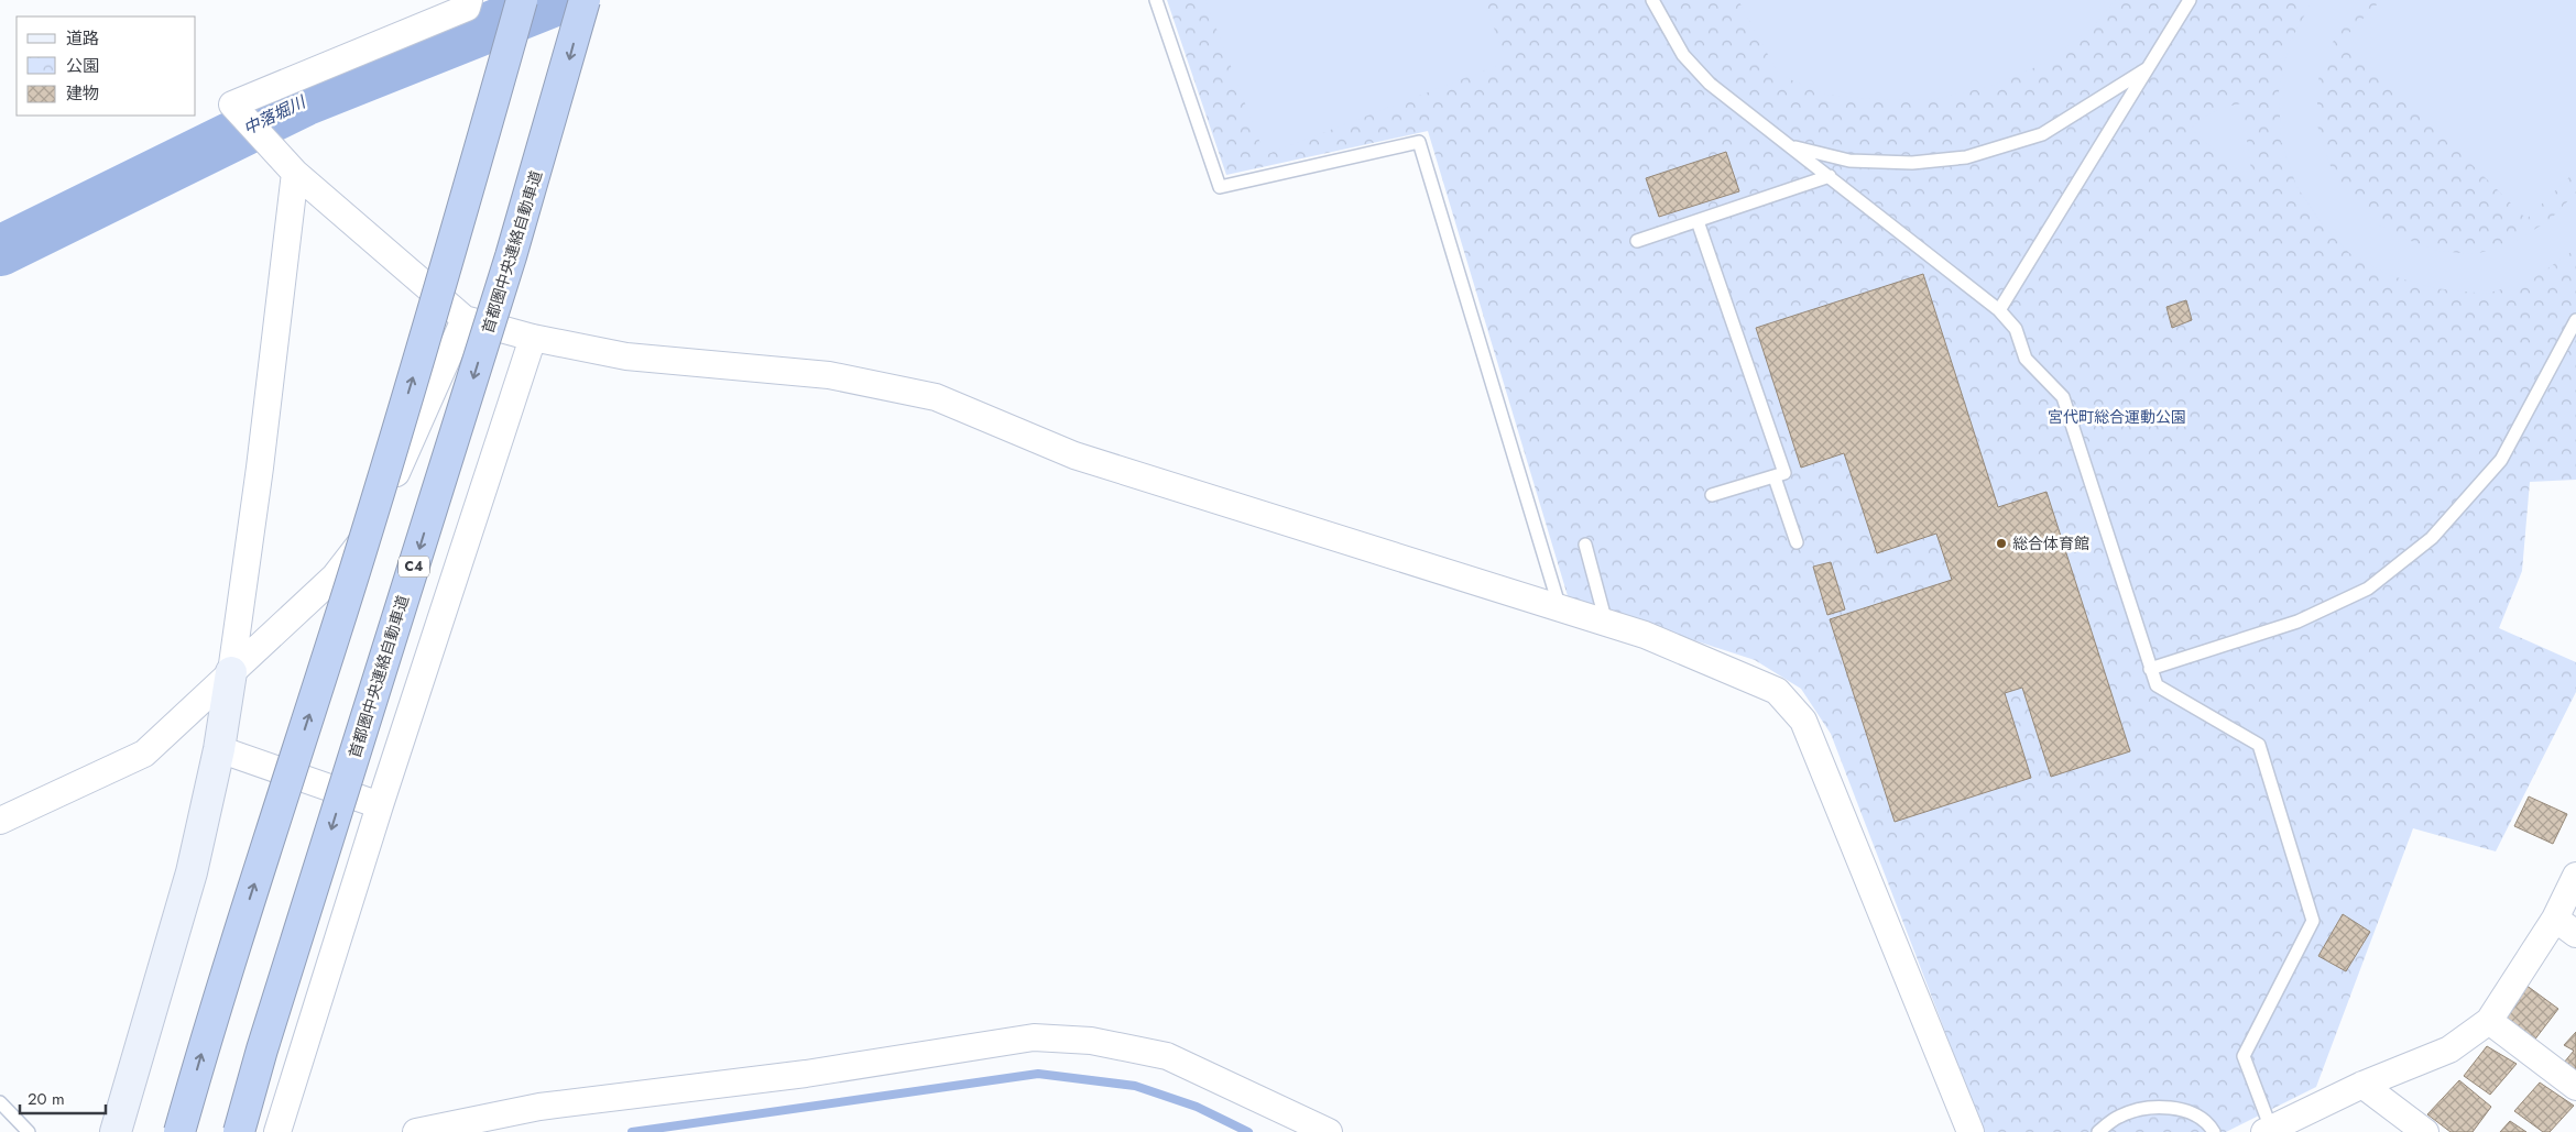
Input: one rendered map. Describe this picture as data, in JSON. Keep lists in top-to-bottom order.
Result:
{
  "streets": {
    "highway": ["首都圏中央連絡自動車道", "C4"]
  },
  "water": ["中落堀川"],
  "parks": ["宮代町総合運動公園"],
  "places": ["総合体育館"],
  "legend": ["道路", "公園", "建物"],
  "scale_bar": "20 m"
}
